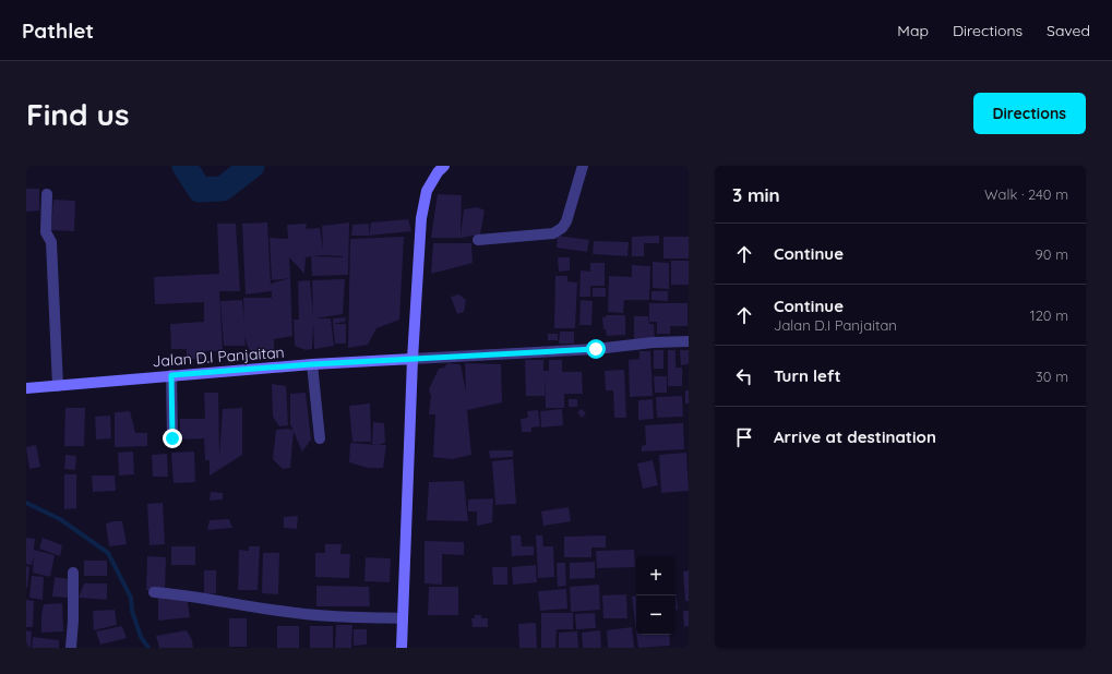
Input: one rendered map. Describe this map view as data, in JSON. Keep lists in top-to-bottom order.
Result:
{
  "streets": {
    "street": ["Jalan D.I Panjaitan"]
  },
  "page": {
    "header": "Pathlet",
    "nav": ["Map", "Directions", "Saved"],
    "buttons": "Directions",
    "title": "Find us",
    "heading": ["3 min", "Walk · 240 m"],
    "list": [
      ["Continue", "90 m"],
      ["Continue", "Jalan D.I Panjaitan", "120 m"],
      ["Turn left", "30 m"],
      "Arrive at destination"
    ],
    "map_buttons": ["+", "−"]
  }
}
